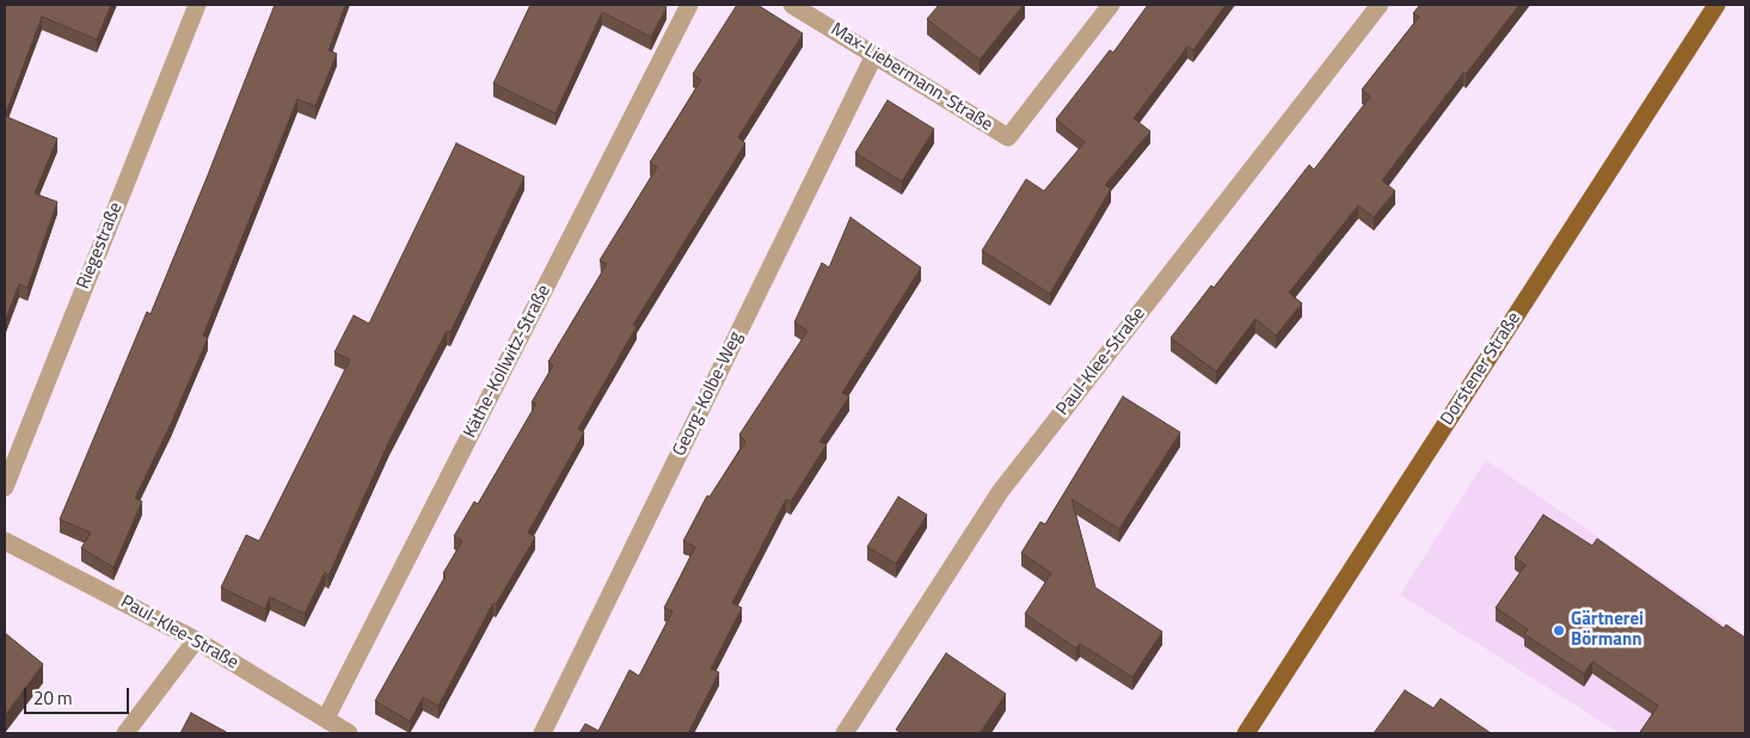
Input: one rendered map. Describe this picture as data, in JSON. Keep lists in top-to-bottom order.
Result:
{
  "streets": {
    "main road": ["Dorstener Straße"],
    "street": [
      "Max-Liebermann-Straße",
      "Riegestraße",
      "Käthe-Kollwitz-Straße",
      "Paul-Klee-Straße",
      "Georg-Kolbe-Weg"
    ]
  },
  "crossings": [
    ["Max-Liebermann-Straße", "Georg-Kolbe-Weg"],
    ["Käthe-Kollwitz-Straße", "Paul-Klee-Straße"]
  ],
  "places": ["Gärtnerei Börmann"],
  "scale_bar": "20 m"
}
